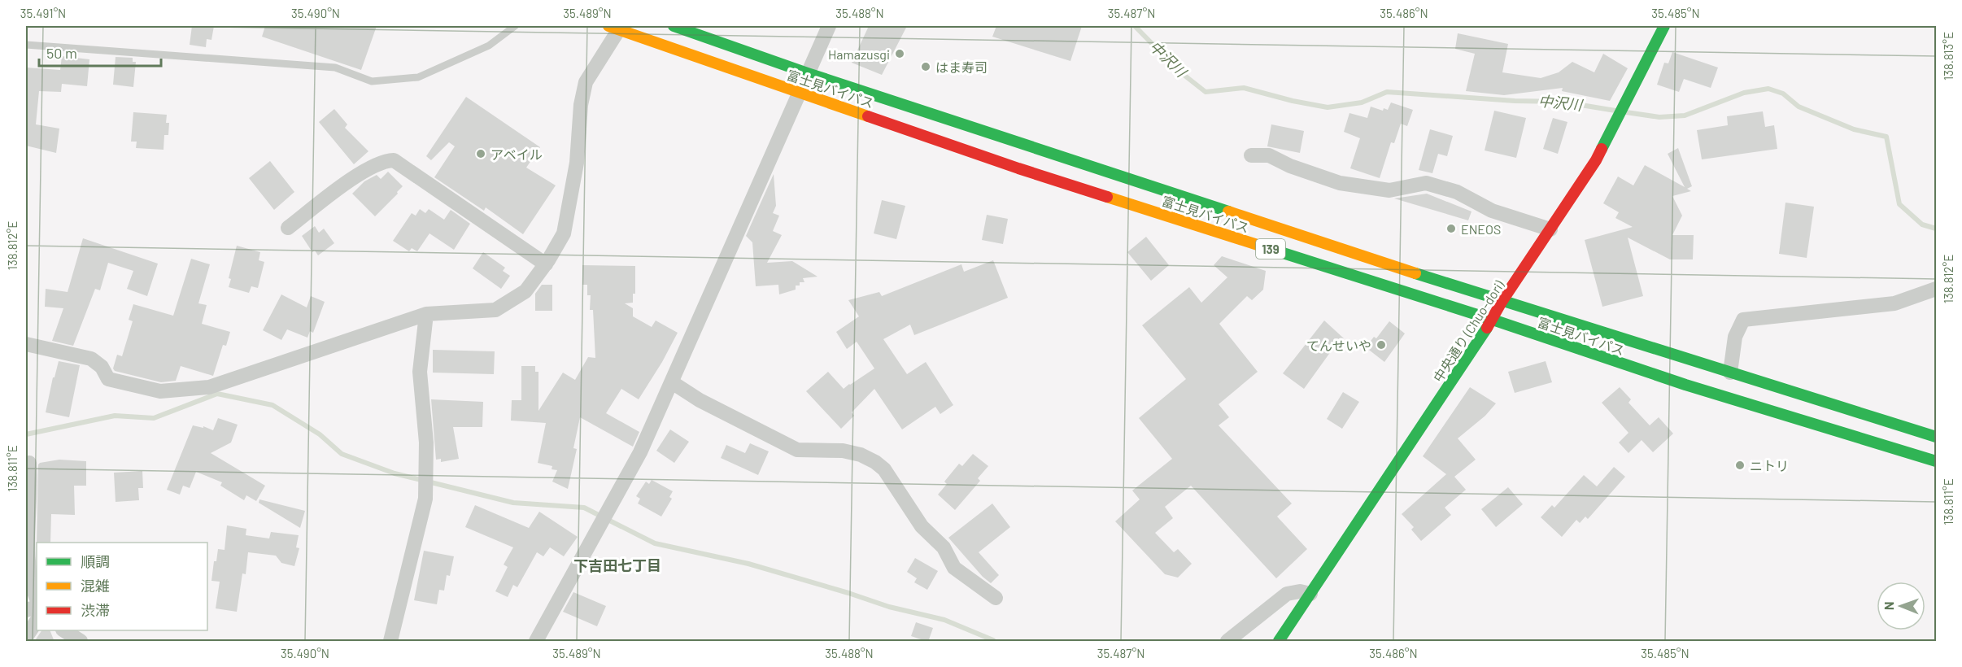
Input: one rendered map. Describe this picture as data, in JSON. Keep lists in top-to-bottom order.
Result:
{
  "streets": {
    "main road": ["富士見バイパス", "139", "中央通り (Chuo-dori)"]
  },
  "crossings": [
    ["富士見バイパス", "中央通り (Chuo-dori)"]
  ],
  "districts": ["下吉田七丁目"],
  "water": ["中沢川"],
  "places": [
    "Hamazusgi",
    "はま寿司",
    "アベイル",
    "ENEOS",
    "てんせいや",
    "ニトリ"
  ],
  "legend": ["順調", "混雑", "渋滞"],
  "scale_bar": "50 m",
  "north": "left",
  "coordinates": [
    "35.491°N",
    "35.490°N",
    "35.489°N",
    "35.488°N",
    "35.487°N",
    "35.486°N",
    "35.485°N",
    "138.813°E",
    "138.812°E",
    "138.811°E"
  ]
}
